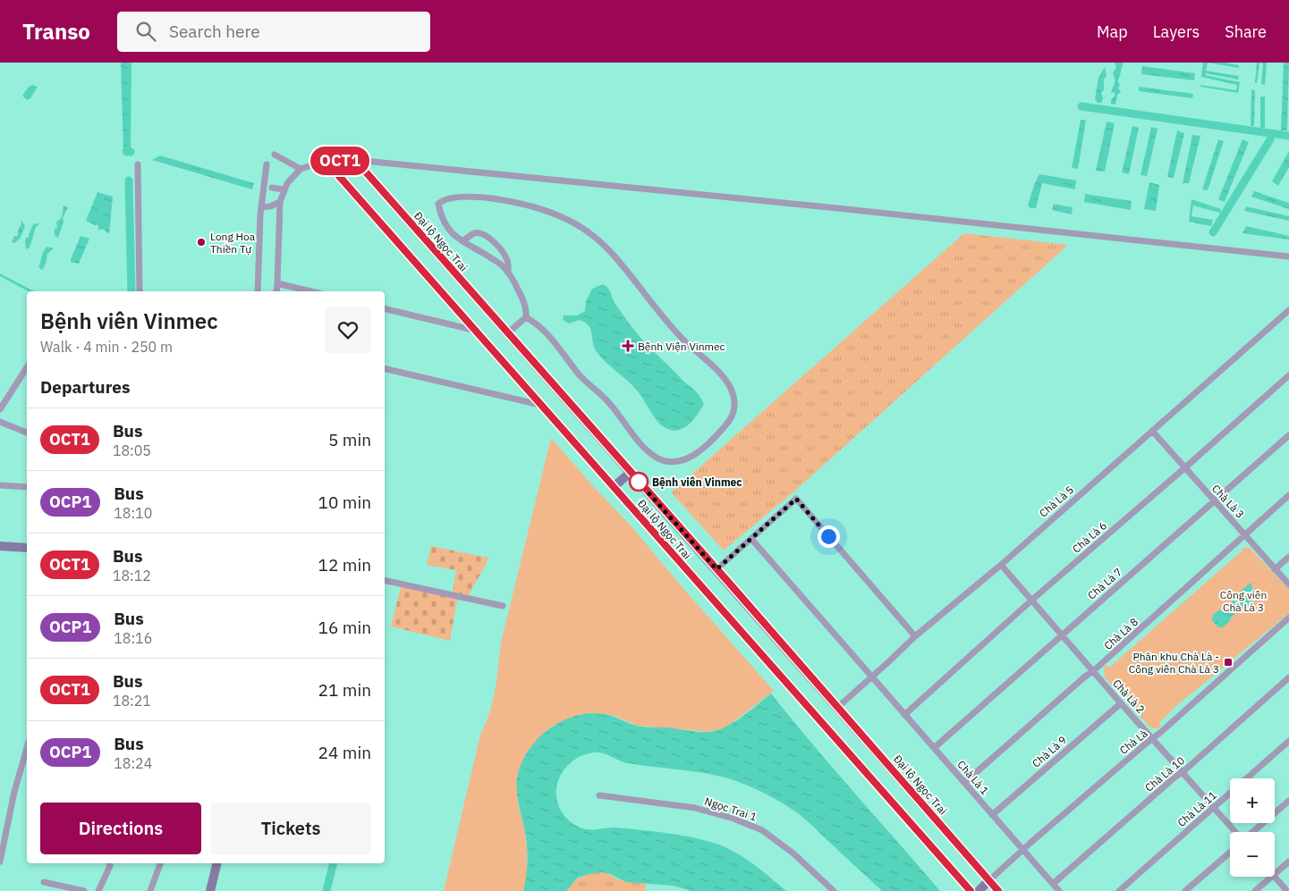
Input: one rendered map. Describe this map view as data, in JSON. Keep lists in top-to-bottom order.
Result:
{
  "streets": {
    "main road": ["Đại lộ Ngọc Trai"],
    "street": [
      "Chà Là 5",
      "Chà Là 3",
      "Chà Là 6",
      "Chà Là 7",
      "Chà Là 8",
      "Chà Là 2",
      "Chà Là",
      "Chà Là 9",
      "Chà Là 10",
      "Chà Là 1",
      "Ngọc Trai 1",
      "Chà Là 11"
    ]
  },
  "crossings": [
    ["Đại lộ Ngọc Trai", "Chà Là 5"],
    ["Đại lộ Ngọc Trai", "Chà Là"],
    ["Chà Là 5", "Chà Là 3"],
    ["Chà Là 5", "Chà Là 2"],
    ["Chà Là 5", "Chà Là 1"],
    ["Chà Là 3", "Chà Là 6"],
    ["Chà Là 3", "Chà Là 7"],
    ["Chà Là 3", "Chà Là 8"],
    ["Chà Là 6", "Chà Là 2"],
    ["Chà Là 6", "Chà Là 1"],
    ["Chà Là 7", "Chà Là 2"],
    ["Chà Là 7", "Chà Là 1"],
    ["Chà Là 8", "Chà Là 2"],
    ["Chà Là 8", "Chà Là 1"],
    ["Chà Là 2", "Chà Là"],
    ["Chà Là 2", "Chà Là 9"],
    ["Chà Là 2", "Chà Là 10"],
    ["Chà Là 2", "Chà Là 11"],
    ["Chà Là", "Chà Là 1"],
    ["Chà Là 9", "Chà Là 1"],
    ["Chà Là 10", "Chà Là 1"]
  ],
  "parks": ["Công viên Chà Là 3"],
  "places": {
    "other": ["Long Hoa Thiền Tự", "Bệnh viên Vinmec"],
    "health": ["Bệnh Viện Vinmec"],
    "transit": ["Phân khu Chà Là - Công viên Chà Là 3"]
  },
  "lines": ["bus line OCT1"],
  "page": {
    "header": "Transo",
    "search": "Search here",
    "nav": ["Map", "Layers", "Share"],
    "on_map": "OCT1",
    "heading": [
      ["Bệnh viên Vinmec", "Walk · 4 min · 250 m"],
      "Departures"
    ],
    "list": [
      {
        "mark": "OCT1",
        "name": "Bus",
        "note": "18:05",
        "value": "5 min"
      },
      {
        "mark": "OCP1",
        "name": "Bus",
        "note": "18:10",
        "value": "10 min"
      },
      {
        "mark": "OCT1",
        "name": "Bus",
        "note": "18:12",
        "value": "12 min"
      },
      {
        "mark": "OCP1",
        "name": "Bus",
        "note": "18:16",
        "value": "16 min"
      },
      {
        "mark": "OCT1",
        "name": "Bus",
        "note": "18:21",
        "value": "21 min"
      },
      {
        "mark": "OCP1",
        "name": "Bus",
        "note": "18:24",
        "value": "24 min"
      }
    ],
    "map_buttons": ["+", "−"],
    "buttons": ["Directions", "Tickets"]
  }
}
